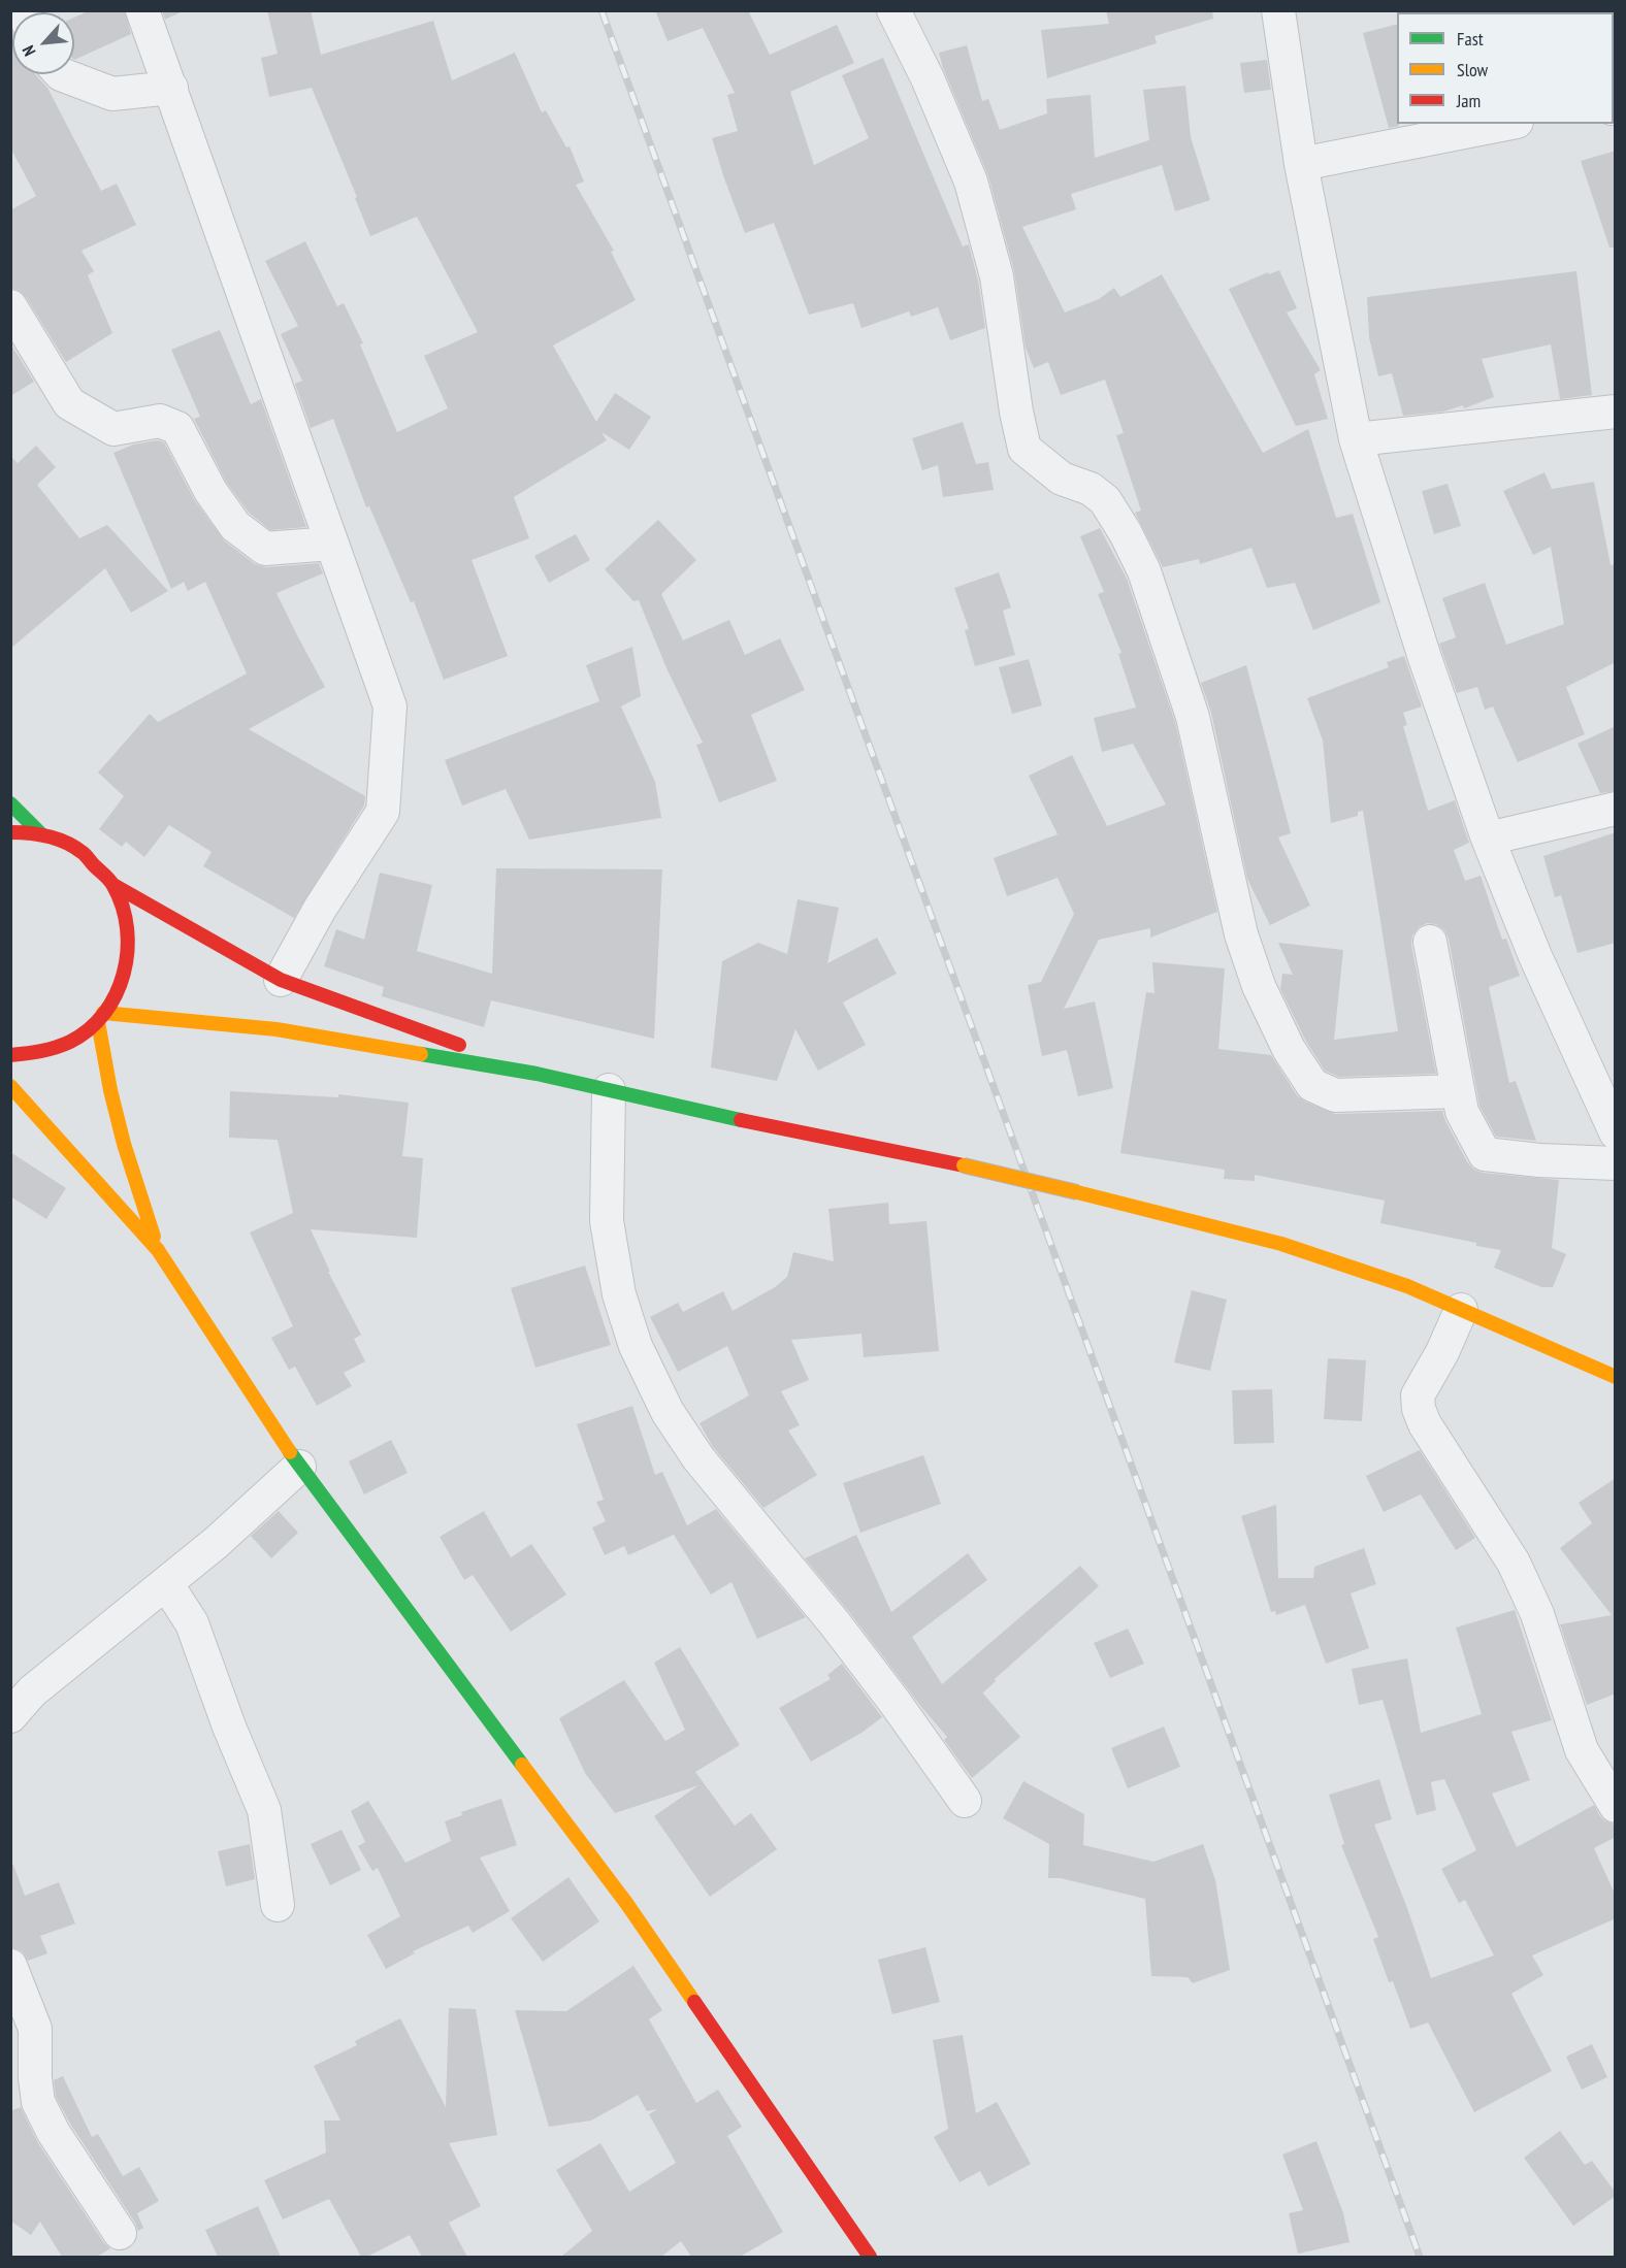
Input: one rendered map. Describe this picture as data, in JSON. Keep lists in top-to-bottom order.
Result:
{
  "legend": ["Fast", "Slow", "Jam"],
  "north": "bottom left"
}
